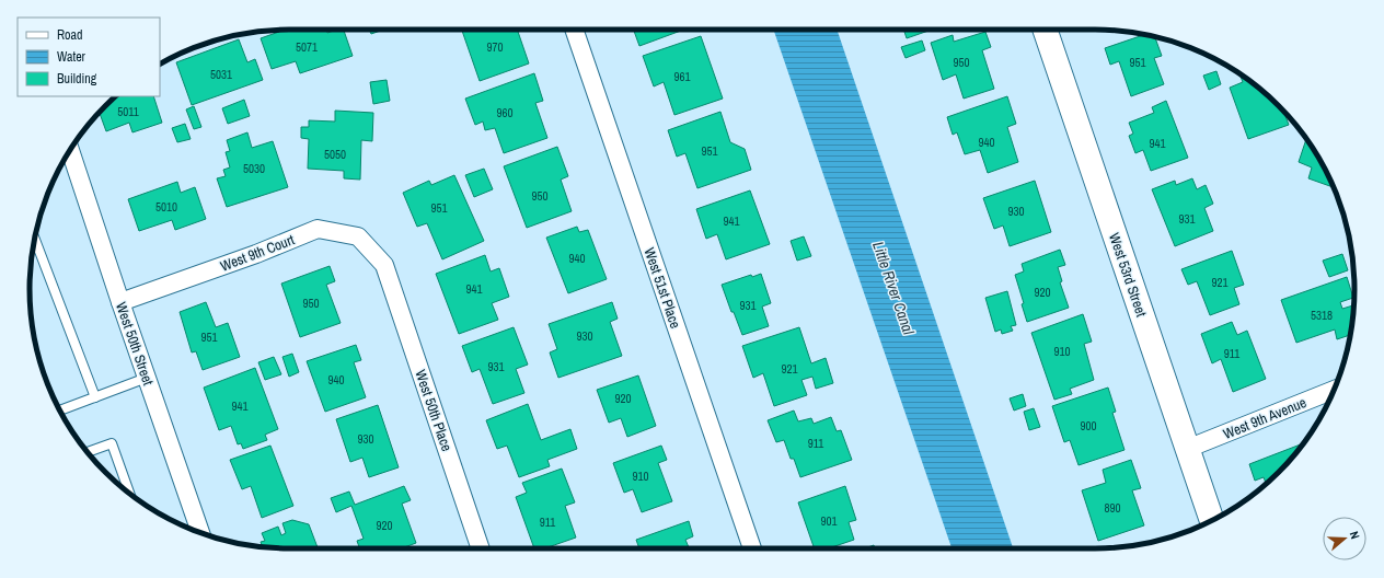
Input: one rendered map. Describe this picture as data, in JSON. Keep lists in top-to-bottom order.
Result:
{
  "streets": {
    "street": [
      "West 9th Court",
      "West 53rd Street",
      "West 51st Place",
      "West 50th Street",
      "West 50th Place",
      "West 9th Avenue"
    ]
  },
  "crossings": [
    ["West 9th Court", "West 50th Street"],
    ["West 9th Court", "West 50th Place"],
    ["West 53rd Street", "West 9th Avenue"]
  ],
  "water": ["Little River Canal"],
  "house_numbers": [
    "5071",
    "970",
    "950",
    "951",
    "5031",
    "961",
    "5011",
    "960",
    "940",
    "941",
    "951",
    "5050",
    "5030",
    "950",
    "5010",
    "951",
    "930",
    "931",
    "941",
    "940",
    "921",
    "941",
    "920",
    "950",
    "931",
    "5318",
    "930",
    "951",
    "910",
    "911",
    "931",
    "921",
    "940",
    "920",
    "941",
    "900",
    "930",
    "911",
    "910",
    "890",
    "901",
    "911",
    "920"
  ],
  "legend": ["Road", "Water", "Building"],
  "north": "right"
}
